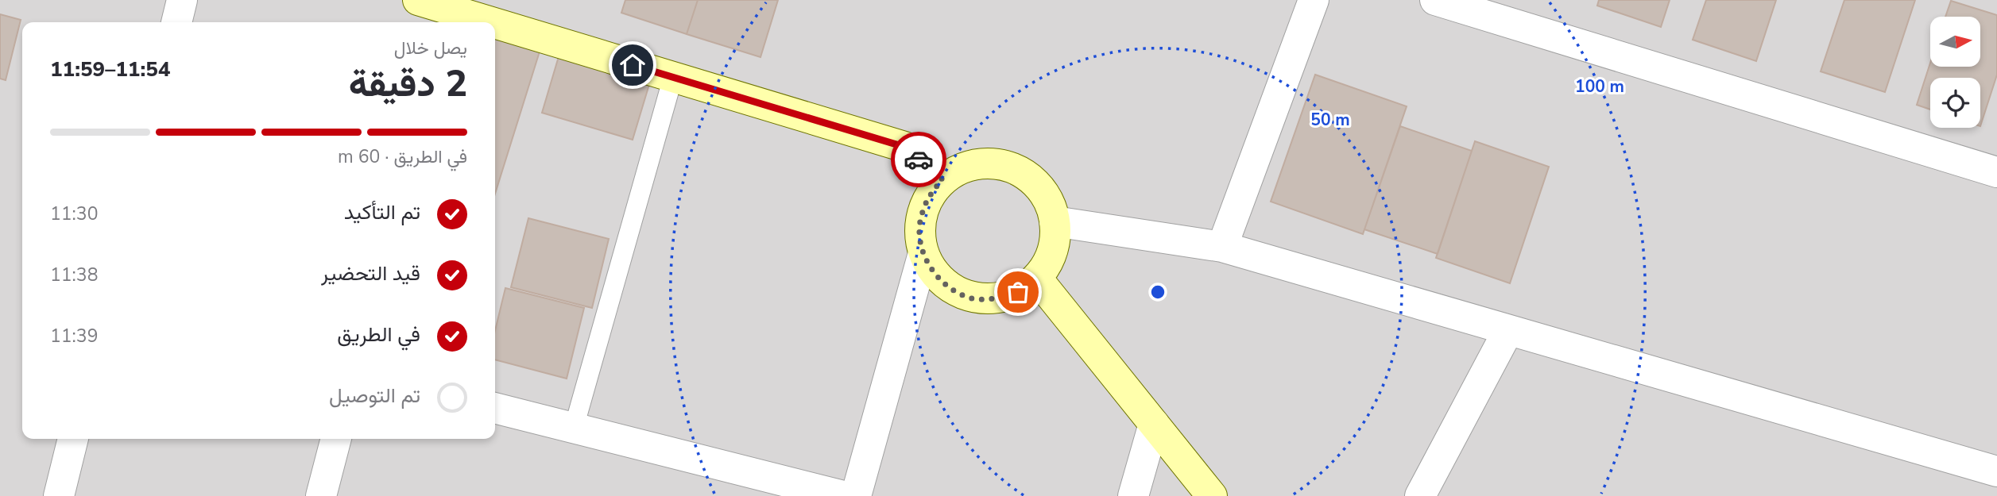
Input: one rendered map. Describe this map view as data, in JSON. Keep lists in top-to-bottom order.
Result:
{
  "north": "right",
  "page": {
    "heading": ["2 دقيقة", "يصل خلال", "11:54–11:59"],
    "bar": "في الطريق · 60 m",
    "list": [
      ["تم التأكيد", "11:30"],
      ["قيد التحضير", "11:38"],
      ["في الطريق", "11:39"],
      "تم التوصيل"
    ]
  },
  "rings": ["100 m", "50 m"]
}
